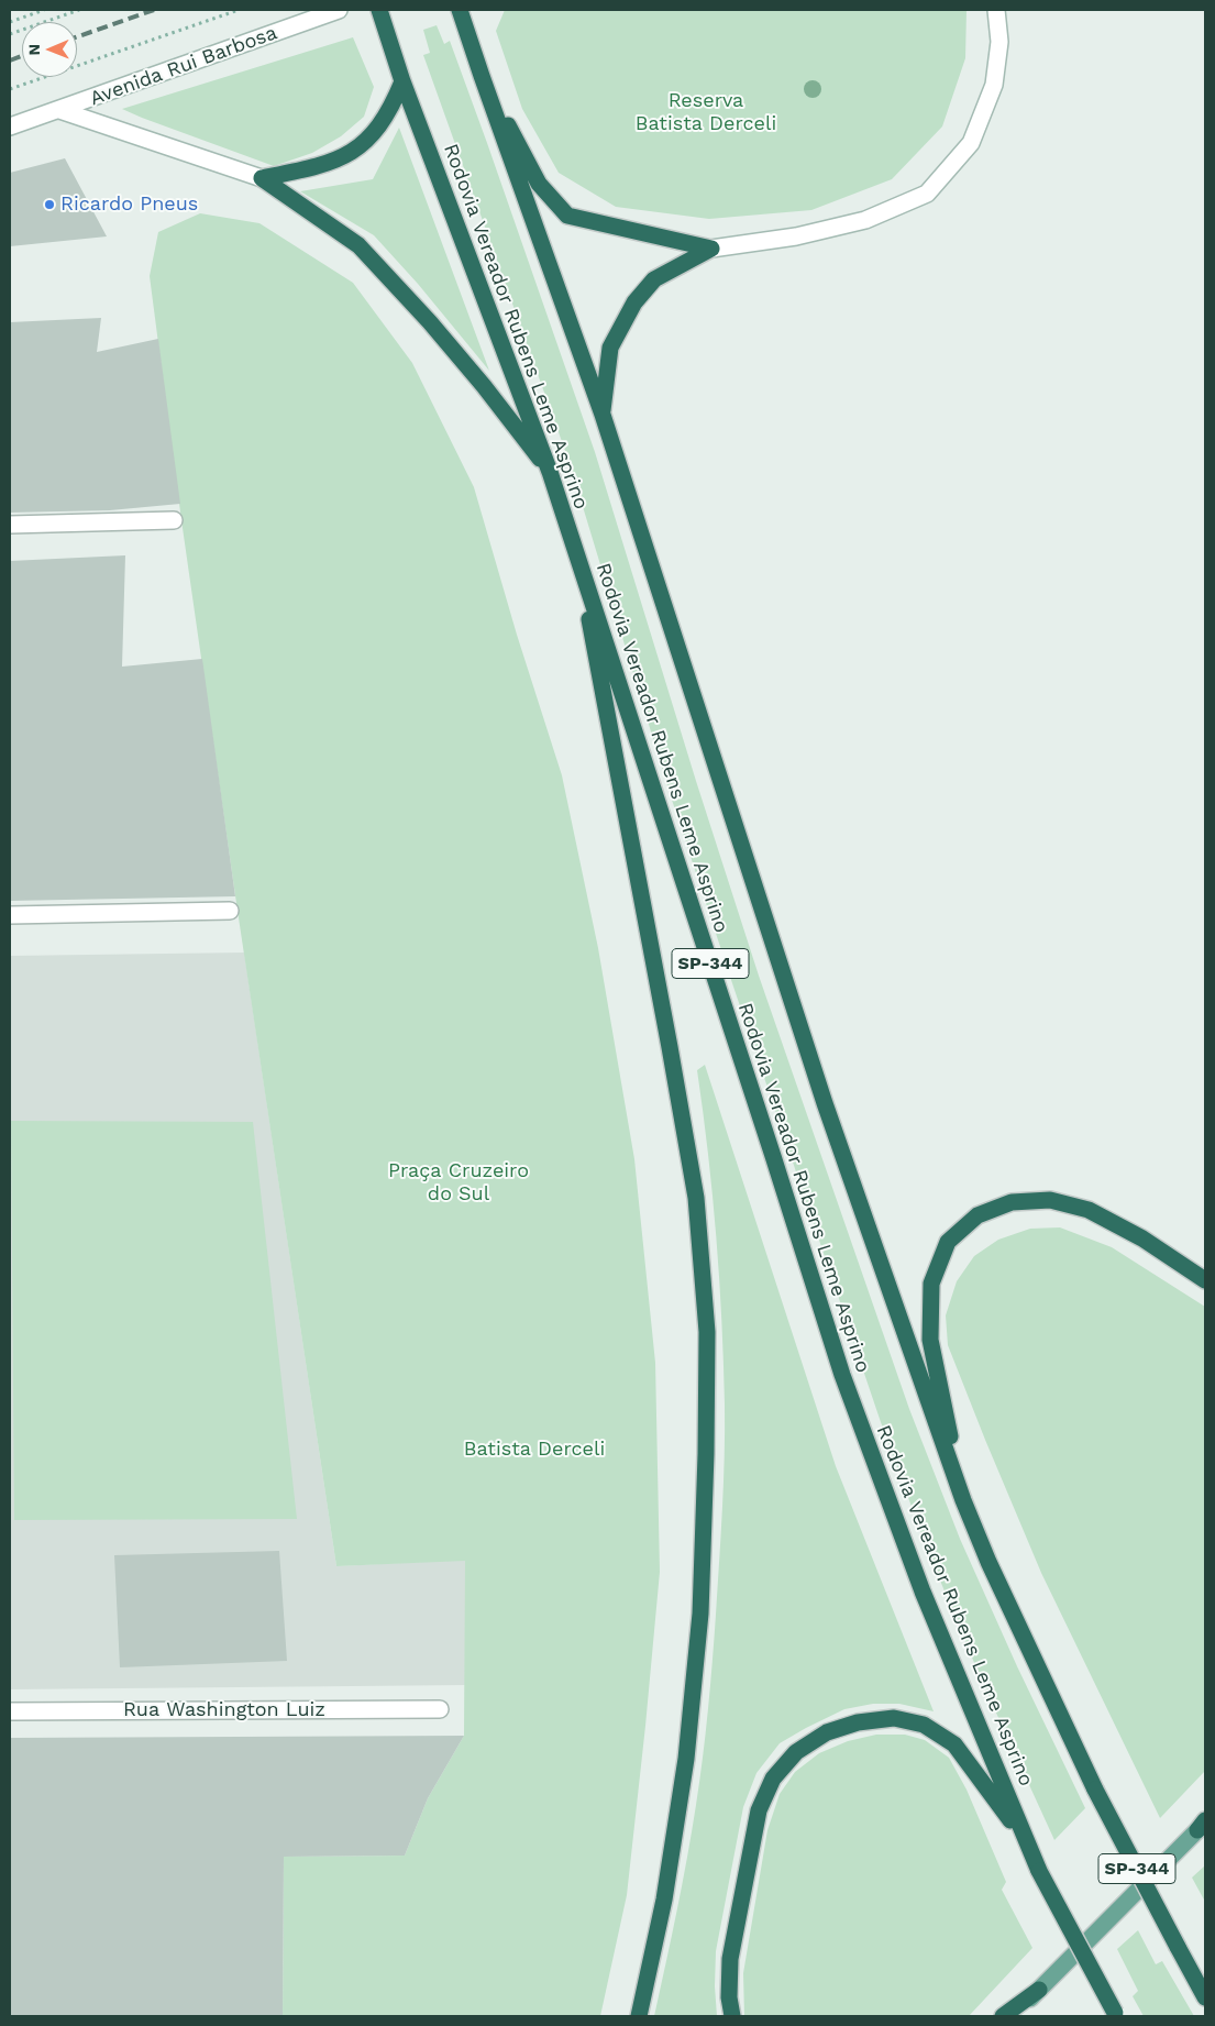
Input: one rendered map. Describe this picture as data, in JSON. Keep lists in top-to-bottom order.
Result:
{
  "streets": {
    "highway": ["Rodovia Vereador Rubens Leme Asprino", "SP-344"],
    "main road": ["Avenida Rui Barbosa", "Rua Washington Luiz"]
  },
  "parks": ["Reserva Batista Derceli", "Praça Cruzeiro do Sul", "Batista Derceli"],
  "places": ["Ricardo Pneus"],
  "north": "left"
}
